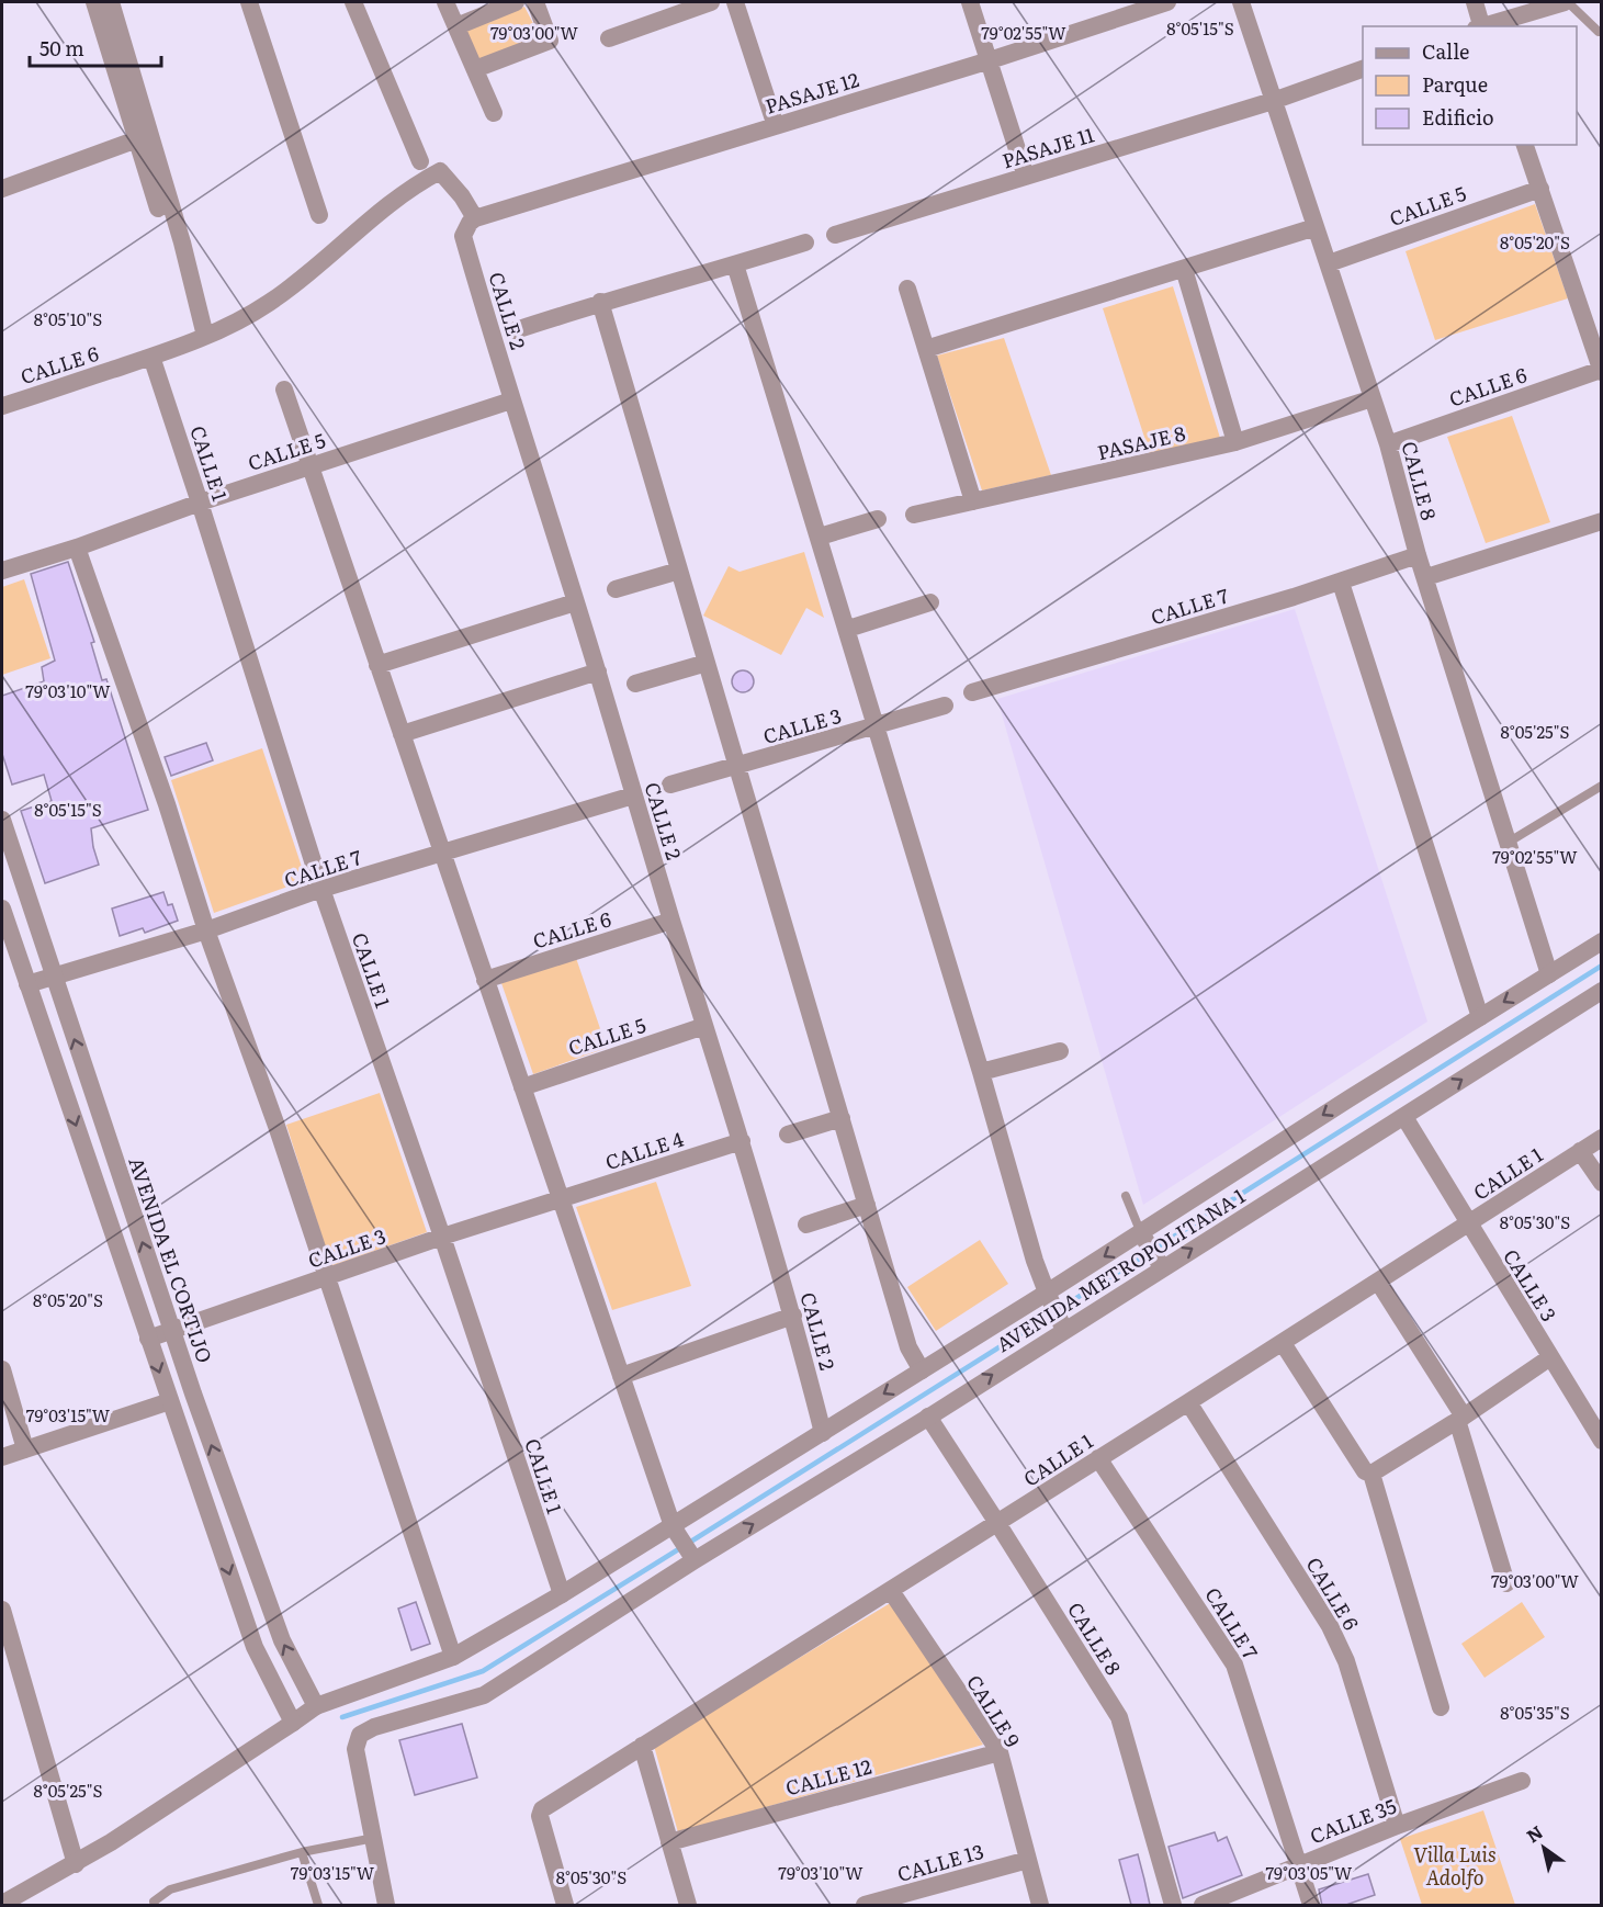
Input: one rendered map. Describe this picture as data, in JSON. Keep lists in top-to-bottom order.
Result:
{
  "streets": {
    "street": [
      "PASAJE 12",
      "PASAJE 11",
      "CALLE 5",
      "CALLE 2",
      "CALLE 6",
      "PASAJE 8",
      "CALLE 1",
      "CALLE 8",
      "CALLE 7",
      "CALLE 3",
      "CALLE 4",
      "AVENIDA EL CORTIJO",
      "AVENIDA METROPOLITANA 1",
      "CALLE 9",
      "CALLE 12",
      "CALLE 35",
      "CALLE 13"
    ]
  },
  "crossings": [
    ["PASAJE 12", "CALLE 2"],
    ["PASAJE 12", "CALLE 6"],
    ["PASAJE 11", "CALLE 8"],
    ["CALLE 5", "CALLE 2"],
    ["CALLE 5", "CALLE 1"],
    ["CALLE 5", "CALLE 8"],
    ["CALLE 2", "CALLE 6"],
    ["CALLE 2", "CALLE 7"],
    ["CALLE 2", "CALLE 4"],
    ["CALLE 2", "AVENIDA METROPOLITANA 1"],
    ["CALLE 6", "CALLE 1"],
    ["CALLE 6", "CALLE 8"],
    ["CALLE 6", "CALLE 35"],
    ["PASAJE 8", "CALLE 8"],
    ["CALLE 1", "CALLE 8"],
    ["CALLE 1", "CALLE 7"],
    ["CALLE 1", "CALLE 3"],
    ["CALLE 1", "AVENIDA METROPOLITANA 1"],
    ["CALLE 1", "CALLE 9"],
    ["CALLE 8", "CALLE 7"],
    ["CALLE 8", "AVENIDA METROPOLITANA 1"],
    ["CALLE 7", "AVENIDA EL CORTIJO"],
    ["CALLE 7", "CALLE 35"],
    ["CALLE 3", "CALLE 4"],
    ["CALLE 3", "AVENIDA EL CORTIJO"],
    ["CALLE 3", "AVENIDA METROPOLITANA 1"],
    ["AVENIDA EL CORTIJO", "AVENIDA METROPOLITANA 1"],
    ["CALLE 9", "CALLE 12"],
    ["CALLE 9", "CALLE 13"]
  ],
  "parks": ["Villa Luis Adolfo"],
  "legend": ["Calle", "Parque", "Edificio"],
  "scale_bar": "50 m",
  "north": "top left",
  "coordinates": [
    "8°05'15\"S",
    "79°03'00\"W",
    "79°02'55\"W",
    "8°05'20\"S",
    "8°05'10\"S",
    "79°03'10\"W",
    "8°05'25\"S",
    "8°05'30\"S",
    "79°03'15\"W",
    "8°05'35\"S",
    "79°03'05\"W"
  ]
}
